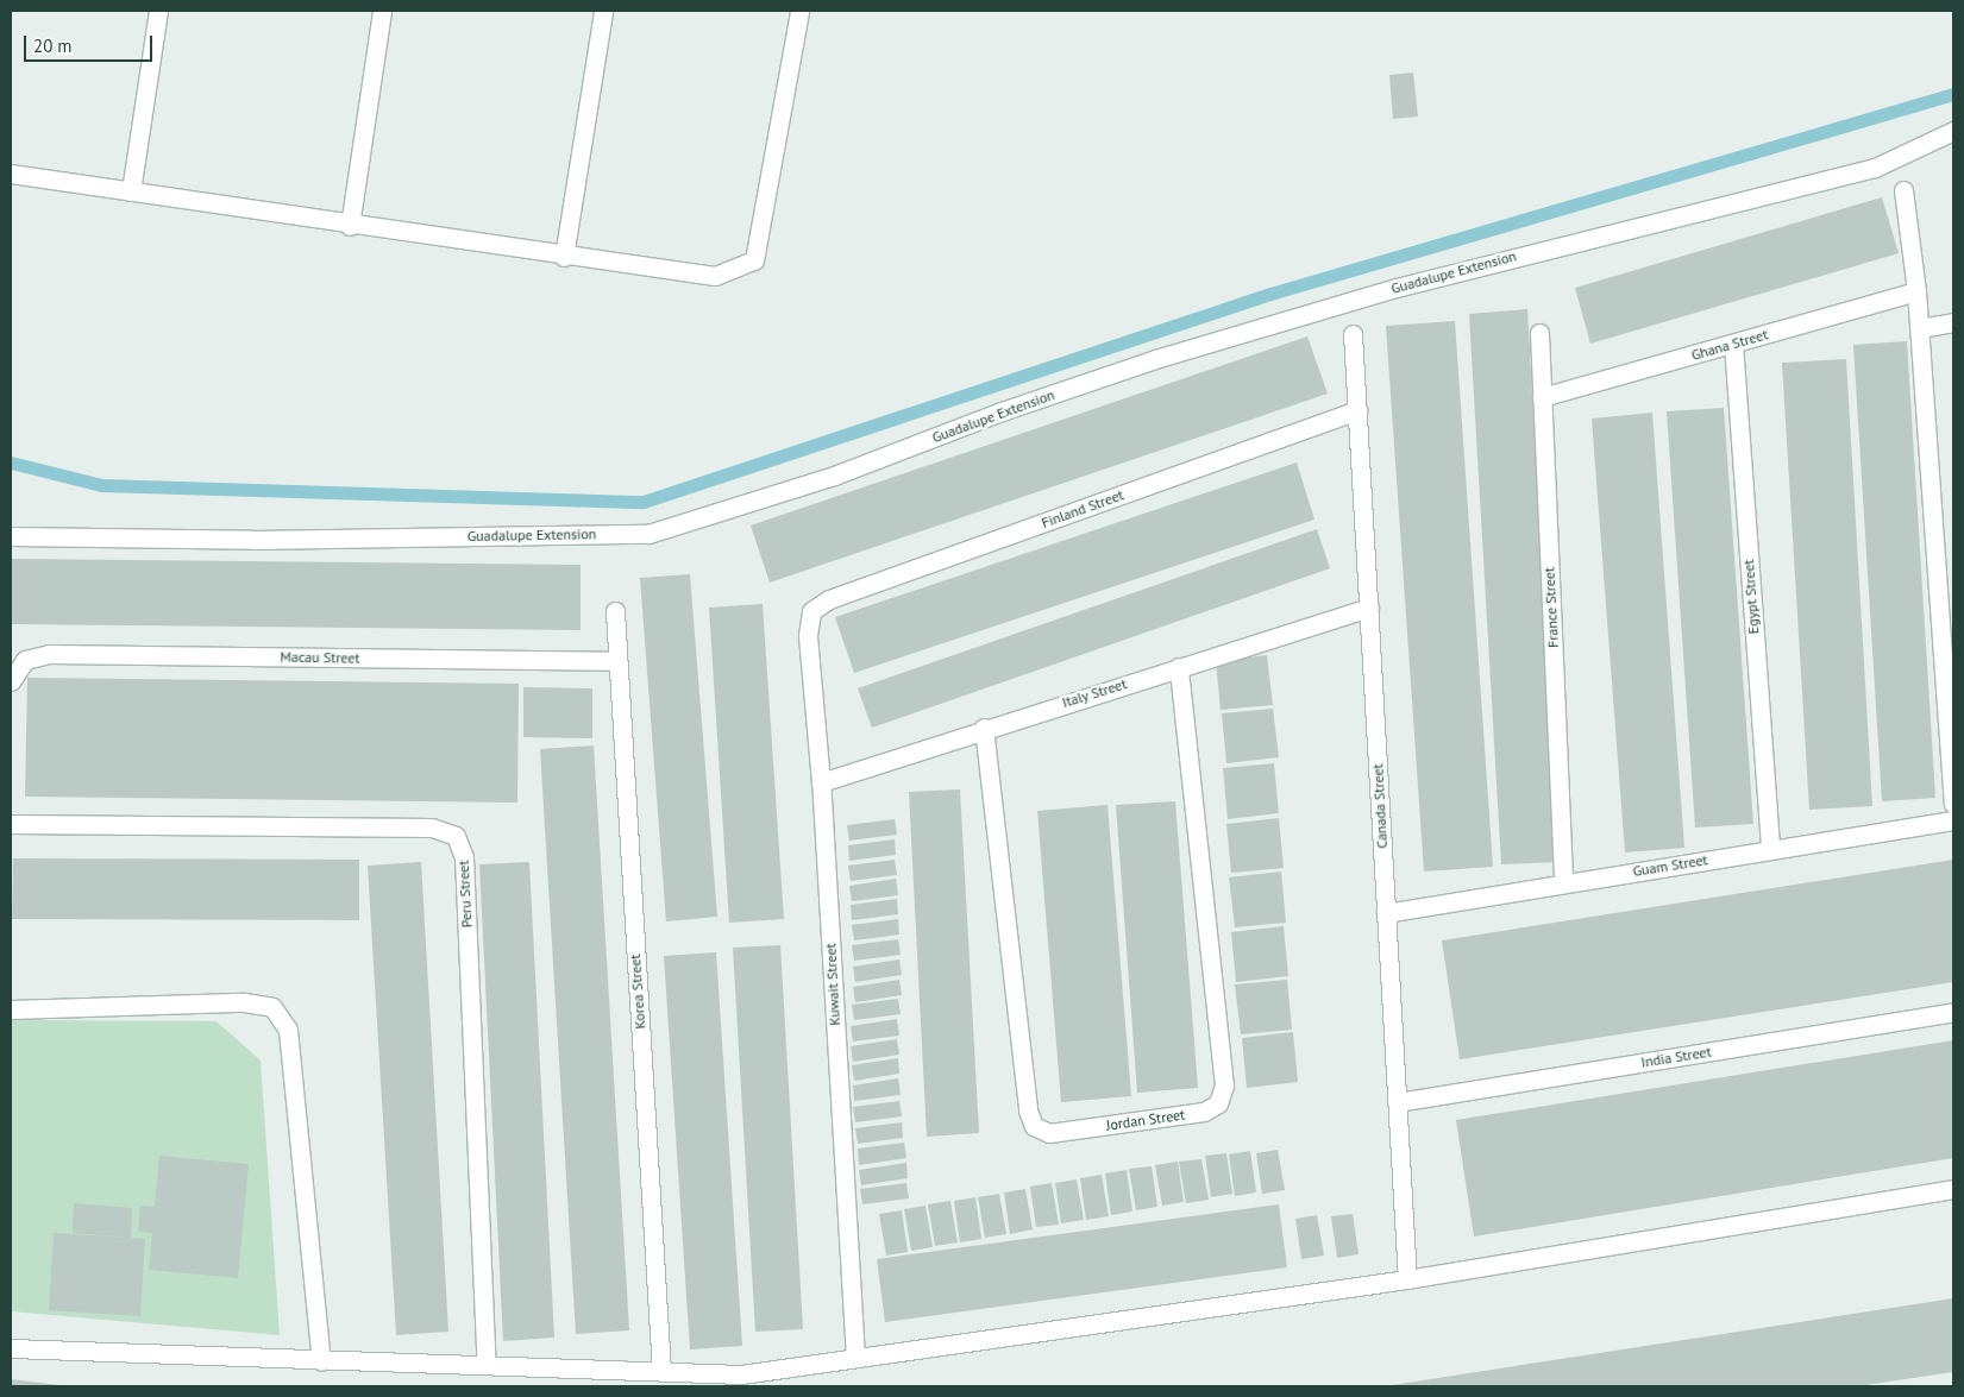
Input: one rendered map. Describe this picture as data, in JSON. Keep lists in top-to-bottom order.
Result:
{
  "streets": {
    "street": [
      "Guadalupe Extension",
      "Ghana Street",
      "Finland Street",
      "Egypt Street",
      "France Street",
      "Macau Street",
      "Italy Street",
      "Canada Street",
      "Guam Street",
      "Peru Street",
      "Kuwait Street",
      "Korea Street",
      "India Street",
      "Jordan Street"
    ]
  },
  "crossings": [
    ["Ghana Street", "Egypt Street"],
    ["Ghana Street", "France Street"],
    ["Finland Street", "Canada Street"],
    ["Finland Street", "Kuwait Street"],
    ["Egypt Street", "Guam Street"],
    ["France Street", "Guam Street"],
    ["Macau Street", "Korea Street"],
    ["Italy Street", "Canada Street"],
    ["Italy Street", "Kuwait Street"],
    ["Italy Street", "Jordan Street"],
    ["Canada Street", "Guam Street"],
    ["Canada Street", "India Street"]
  ],
  "scale_bar": "20 m"
}
